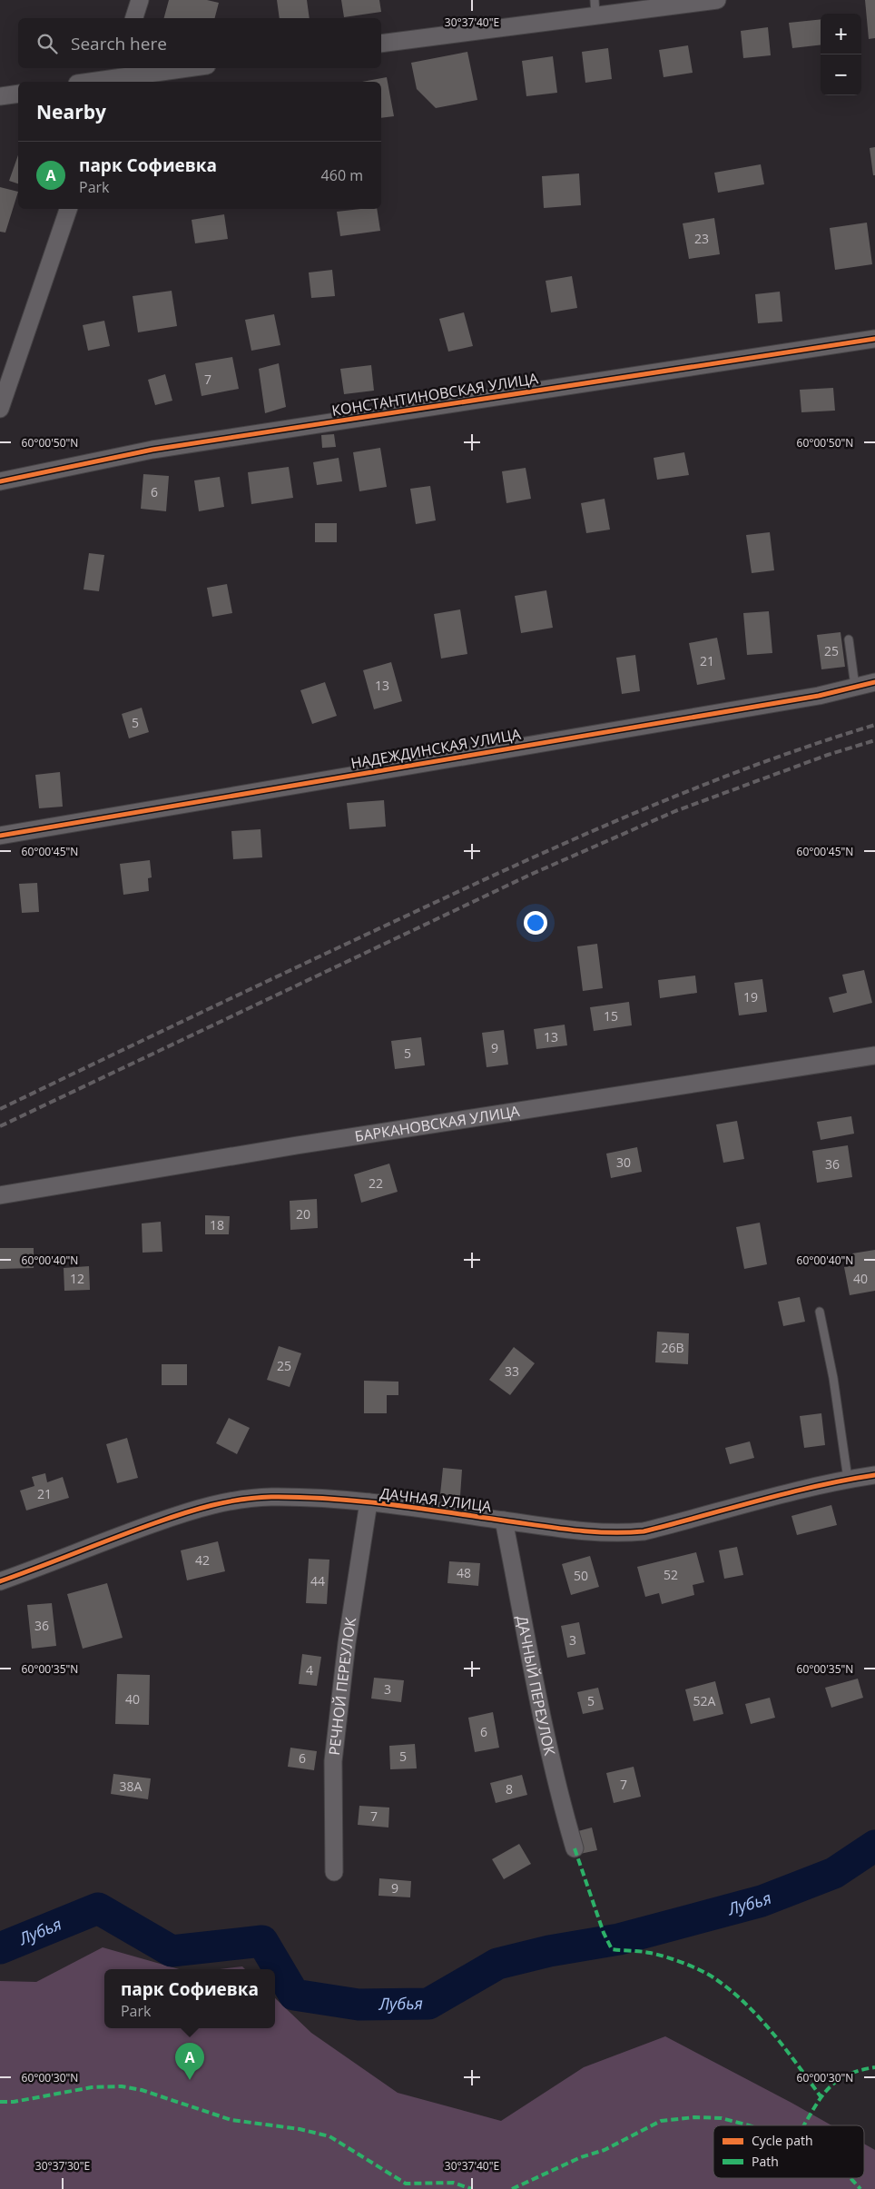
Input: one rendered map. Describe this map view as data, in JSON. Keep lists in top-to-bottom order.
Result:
{
  "streets": {
    "street": [
      "КОНСТАНТИНОВСКАЯ УЛИЦА",
      "НАДЕЖДИНСКАЯ УЛИЦА",
      "БАРКАНОВСКАЯ УЛИЦА",
      "ДАЧНАЯ УЛИЦА",
      "ДАЧНЫЙ ПЕРЕУЛОК",
      "РЕЧНОЙ ПЕРЕУЛОК"
    ]
  },
  "crossings": [
    ["ДАЧНАЯ УЛИЦА", "ДАЧНЫЙ ПЕРЕУЛОК"],
    ["ДАЧНАЯ УЛИЦА", "РЕЧНОЙ ПЕРЕУЛОК"]
  ],
  "water": ["Лубья"],
  "house_numbers": [
    "23",
    "7",
    "6",
    "25",
    "21",
    "13",
    "5",
    "19",
    "15",
    "13",
    "9",
    "5",
    "30",
    "36",
    "22",
    "20",
    "18",
    "12",
    "40",
    "26В",
    "25",
    "33",
    "21",
    "42",
    "48",
    "52",
    "50",
    "44",
    "36",
    "3",
    "4",
    "3",
    "40",
    "5",
    "52А",
    "6",
    "5",
    "6",
    "7",
    "38А",
    "8",
    "7",
    "9"
  ],
  "legend": ["Cycle path", "Path"],
  "page": {
    "map_buttons": ["+", "−"],
    "search": "Search here",
    "heading": "Nearby",
    "list": [
      {
        "mark": "A",
        "name": "парк Софиевка",
        "note": "Park",
        "value": "460 m"
      }
    ],
    "popup": ["парк Софиевка", "Park"],
    "pins": "A"
  },
  "coordinates": [
    "30°37'40\"E",
    "60°00'50\"N",
    "60°00'45\"N",
    "60°00'40\"N",
    "60°00'35\"N",
    "60°00'30\"N",
    "30°37'30\"E"
  ]
}
